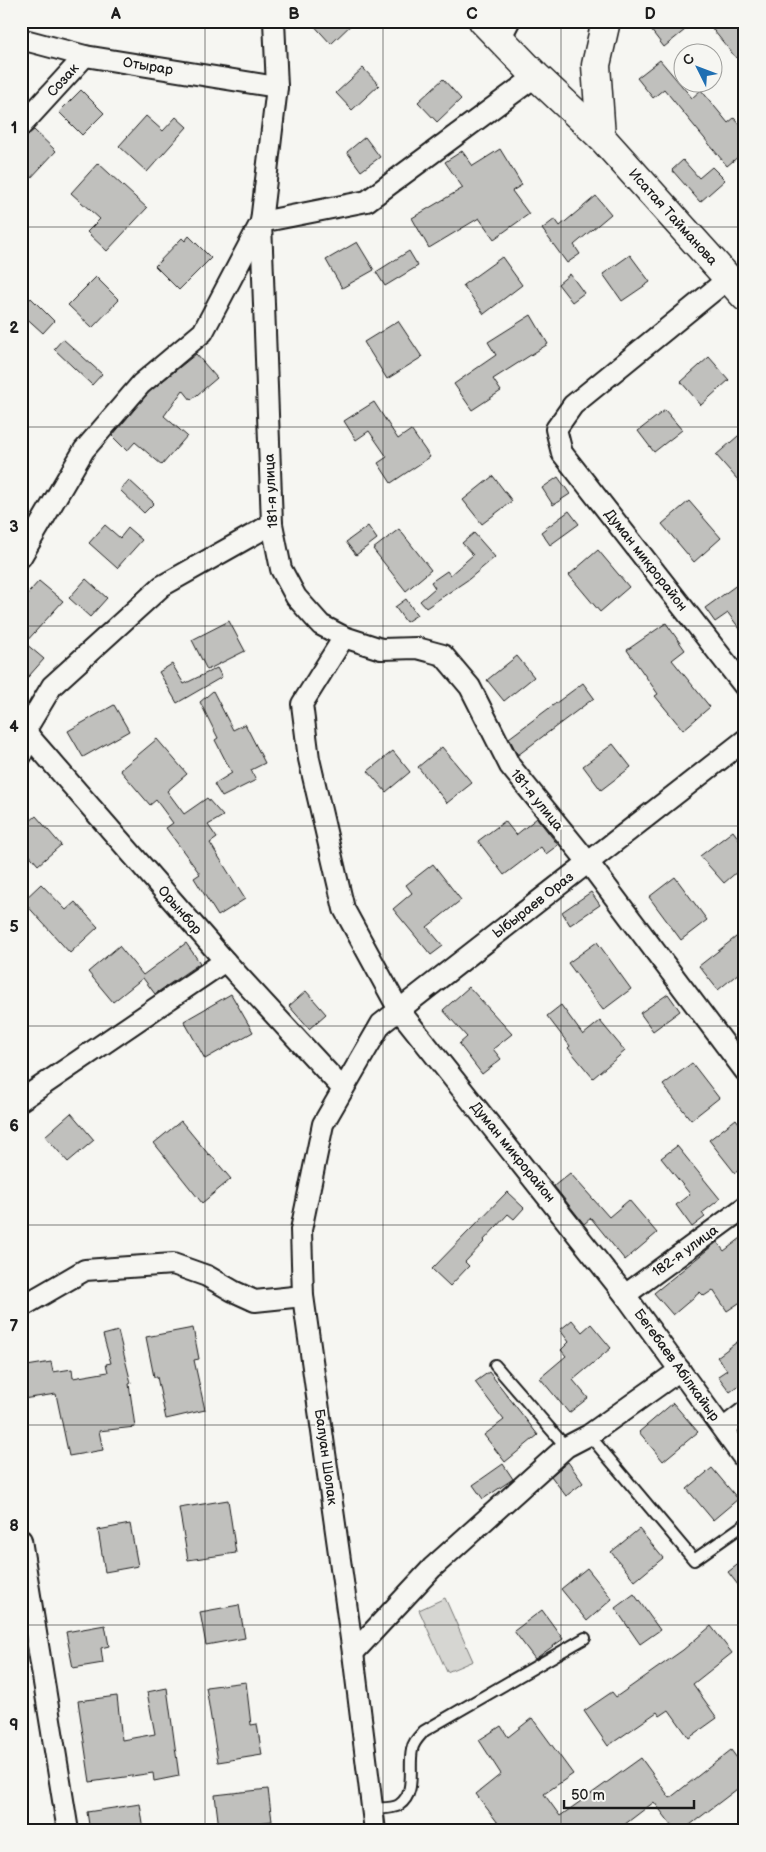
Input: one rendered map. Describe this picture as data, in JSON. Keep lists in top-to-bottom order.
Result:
{
  "streets": {
    "main road": ["Исатая Тайманова"],
    "street": [
      "Отырар",
      "Созак",
      "181-я улица",
      "Думан микрорайон",
      "Ыбыраев Ораз",
      "Орынбор",
      "182-я улица",
      "Бегебаев Абілкайыр",
      "Балуан Шолак"
    ]
  },
  "crossings": [
    ["Отырар", "Созак"],
    ["Отырар", "181-я улица"],
    ["Исатая Тайманова", "Думан микрорайон"],
    ["181-я улица", "Думан микрорайон"],
    ["181-я улица", "Ыбыраев Ораз"],
    ["Думан микрорайон", "Ыбыраев Ораз"],
    ["Думан микрорайон", "182-я улица"],
    ["Думан микрорайон", "Бегебаев Абілкайыр"],
    ["Ыбыраев Ораз", "Орынбор"],
    ["Ыбыраев Ораз", "Балуан Шолак"],
    ["Орынбор", "Балуан Шолак"],
    ["182-я улица", "Бегебаев Абілкайыр"]
  ],
  "scale_bar": "50 m",
  "north": "top left",
  "grid": {
    "columns": [
      "A",
      "B",
      "C",
      "D"
    ],
    "rows": [
      "1",
      "2",
      "3",
      "4",
      "5",
      "6",
      "7",
      "8",
      "9"
    ]
  }
}
